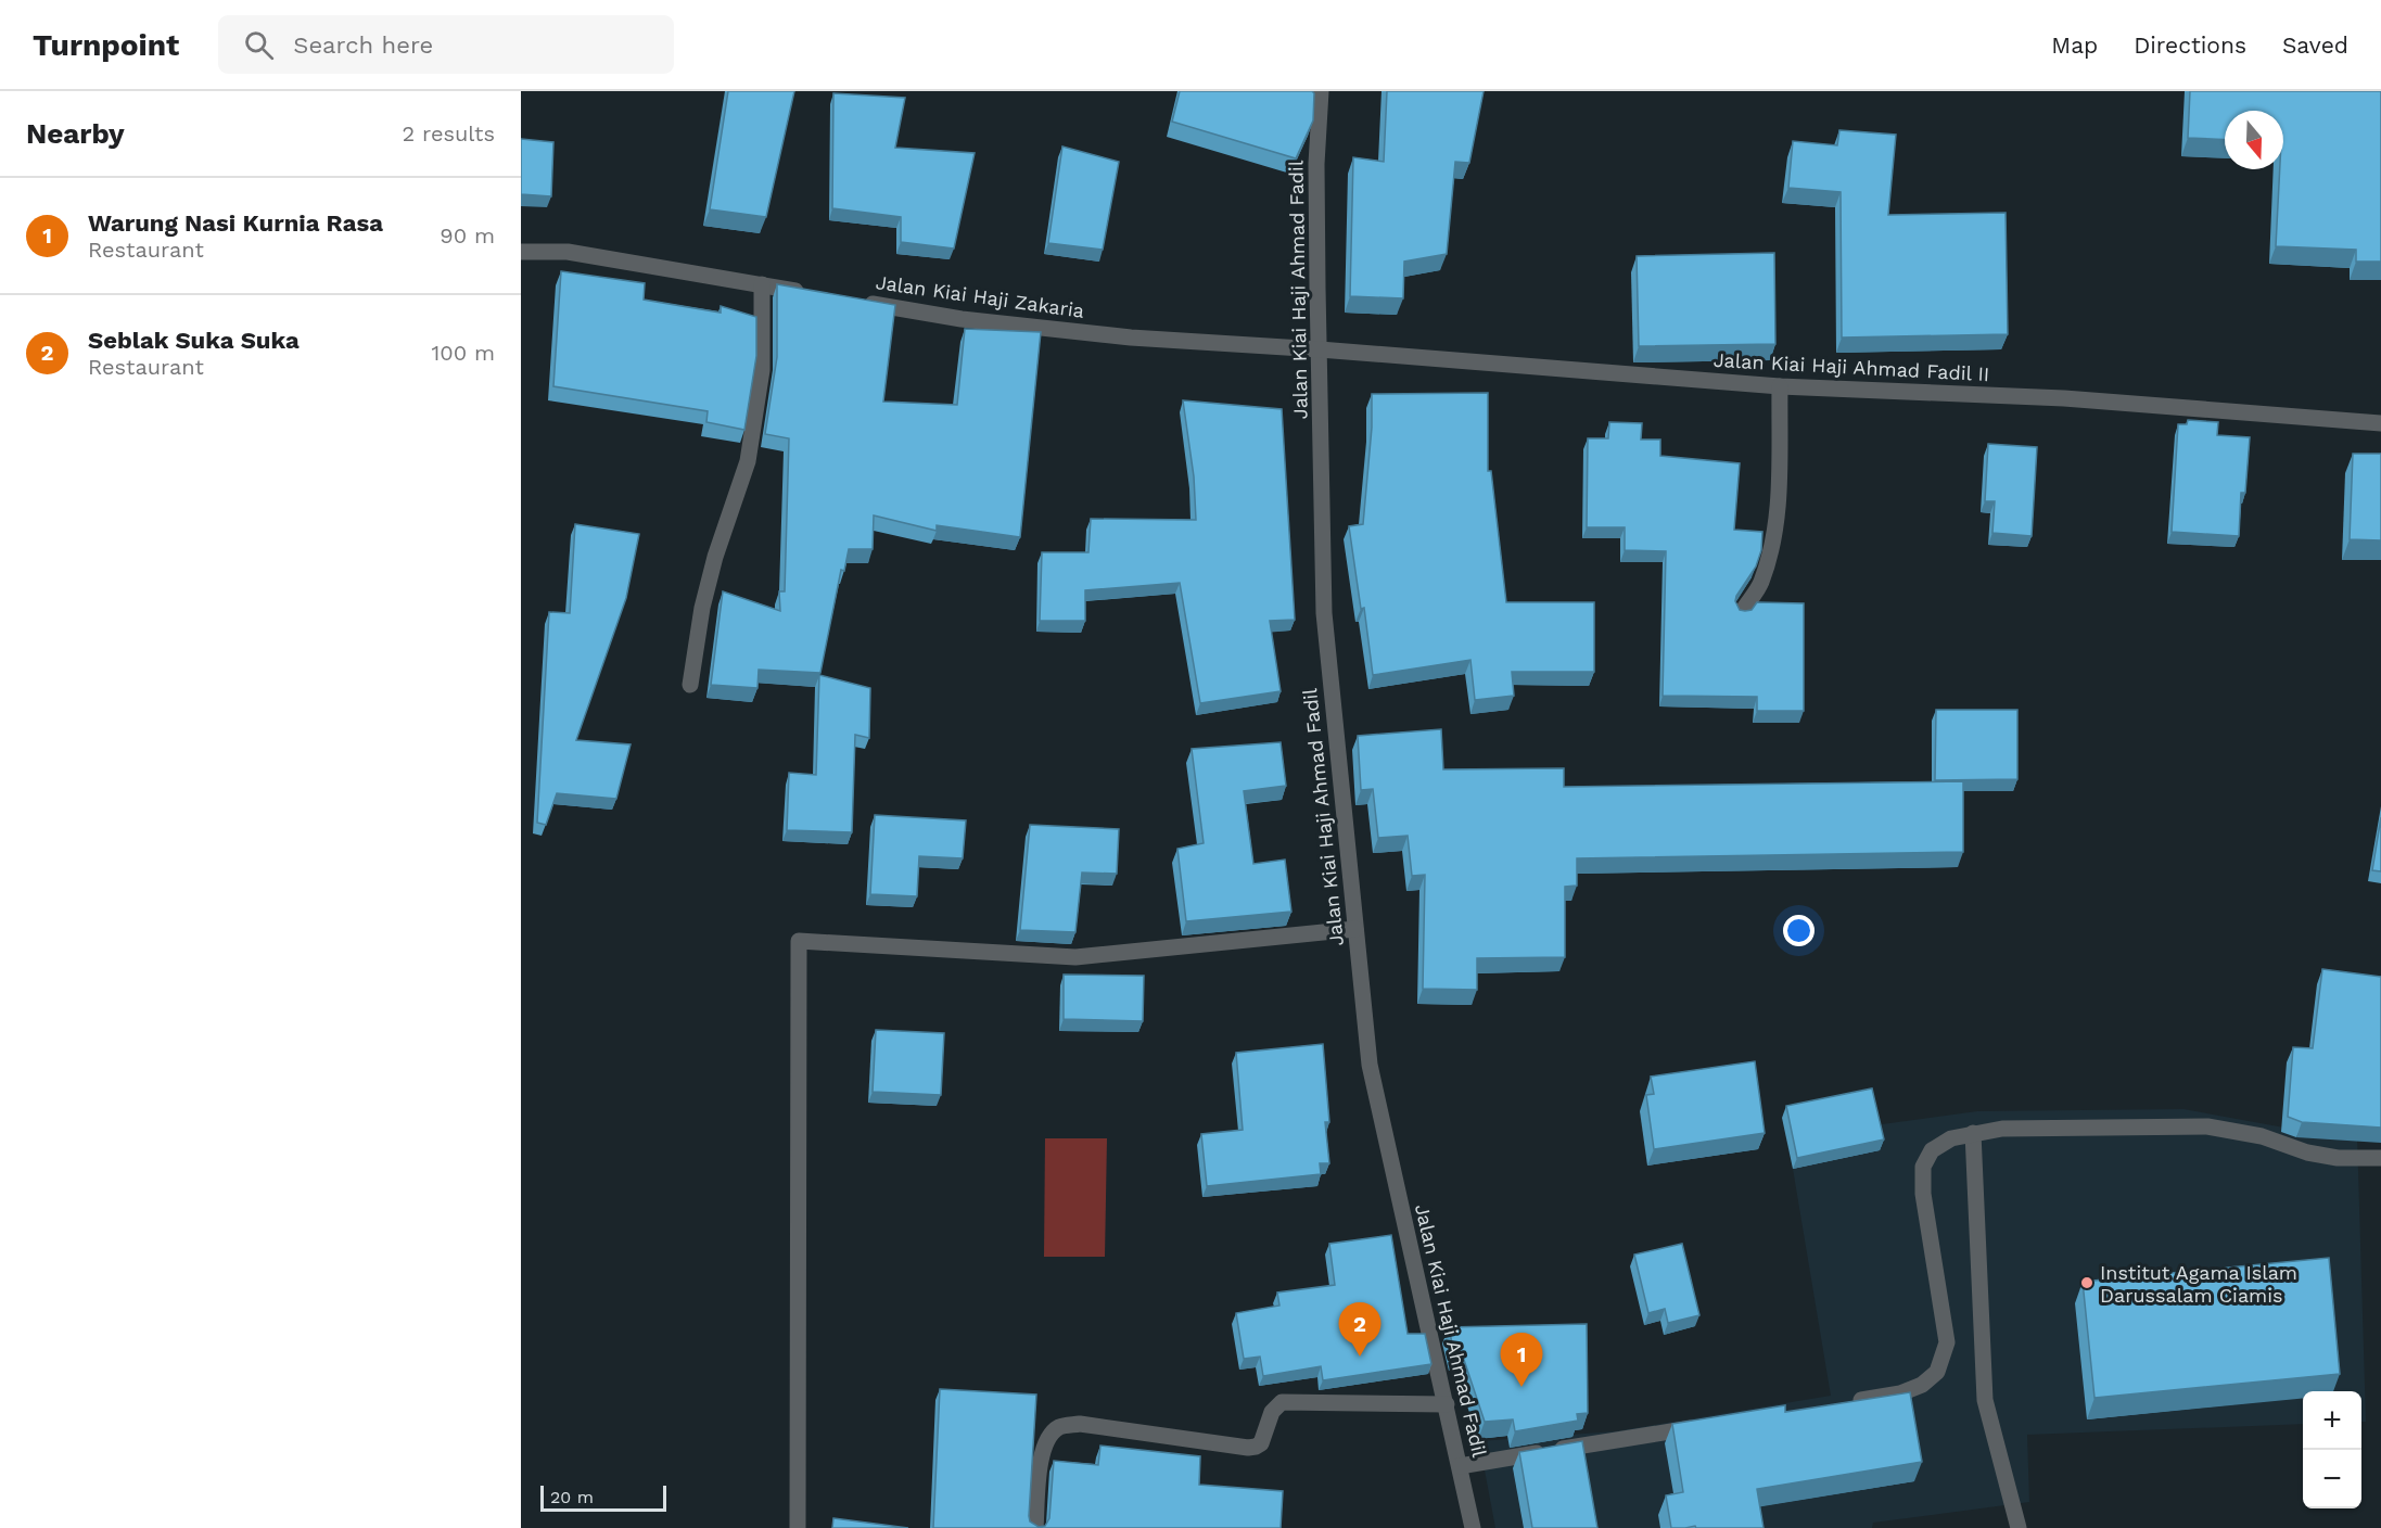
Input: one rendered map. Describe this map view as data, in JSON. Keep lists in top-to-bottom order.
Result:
{
  "streets": {
    "street": ["Jalan Kiai Haji Ahmad Fadil", "Jalan Kiai Haji Zakaria", "Jalan Kiai Haji Ahmad Fadil II"]
  },
  "crossings": [
    ["Jalan Kiai Haji Ahmad Fadil", "Jalan Kiai Haji Zakaria"],
    ["Jalan Kiai Haji Ahmad Fadil", "Jalan Kiai Haji Ahmad Fadil II"],
    ["Jalan Kiai Haji Zakaria", "Jalan Kiai Haji Ahmad Fadil II"]
  ],
  "places": ["Institut Agama Islam Darussalam Ciamis"],
  "scale_bar": "20 m",
  "north": "bottom",
  "page": {
    "header": "Turnpoint",
    "search": "Search here",
    "nav": ["Map", "Directions", "Saved"],
    "heading": ["Nearby", "2 results"],
    "list": [
      {
        "mark": "1",
        "name": "Warung Nasi Kurnia Rasa",
        "note": "Restaurant",
        "value": "90 m"
      },
      {
        "mark": "2",
        "name": "Seblak Suka Suka",
        "note": "Restaurant",
        "value": "100 m"
      }
    ],
    "pins": ["2", "1"],
    "map_buttons": ["+", "−"],
    "scale": "20 m"
  }
}
